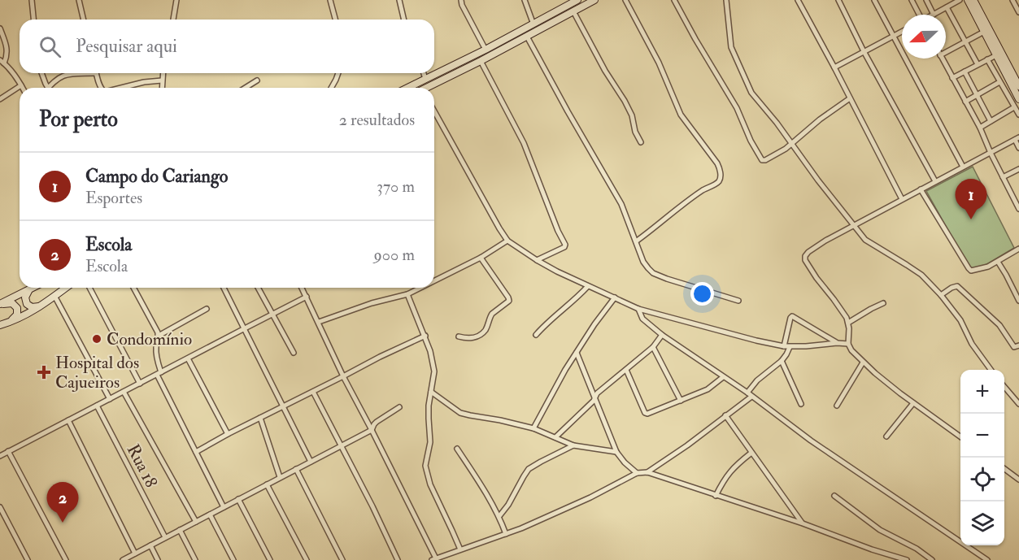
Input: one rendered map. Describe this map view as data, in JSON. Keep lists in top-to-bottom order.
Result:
{
  "streets": {
    "street": ["Rua 18"]
  },
  "places": {
    "other": ["Condomínio"],
    "health": ["Hospital dos Cajueiros"]
  },
  "north": "left",
  "page": {
    "search": "Pesquisar aqui",
    "heading": ["Por perto", "2 resultados"],
    "list": [
      {
        "mark": "1",
        "name": "Campo do Cariango",
        "note": "Esportes",
        "value": "370 m"
      },
      {
        "mark": "2",
        "name": "Escola",
        "note": "Escola",
        "value": "900 m"
      }
    ],
    "pins": ["1", "2"],
    "map_buttons": ["+", "−"]
  }
}
